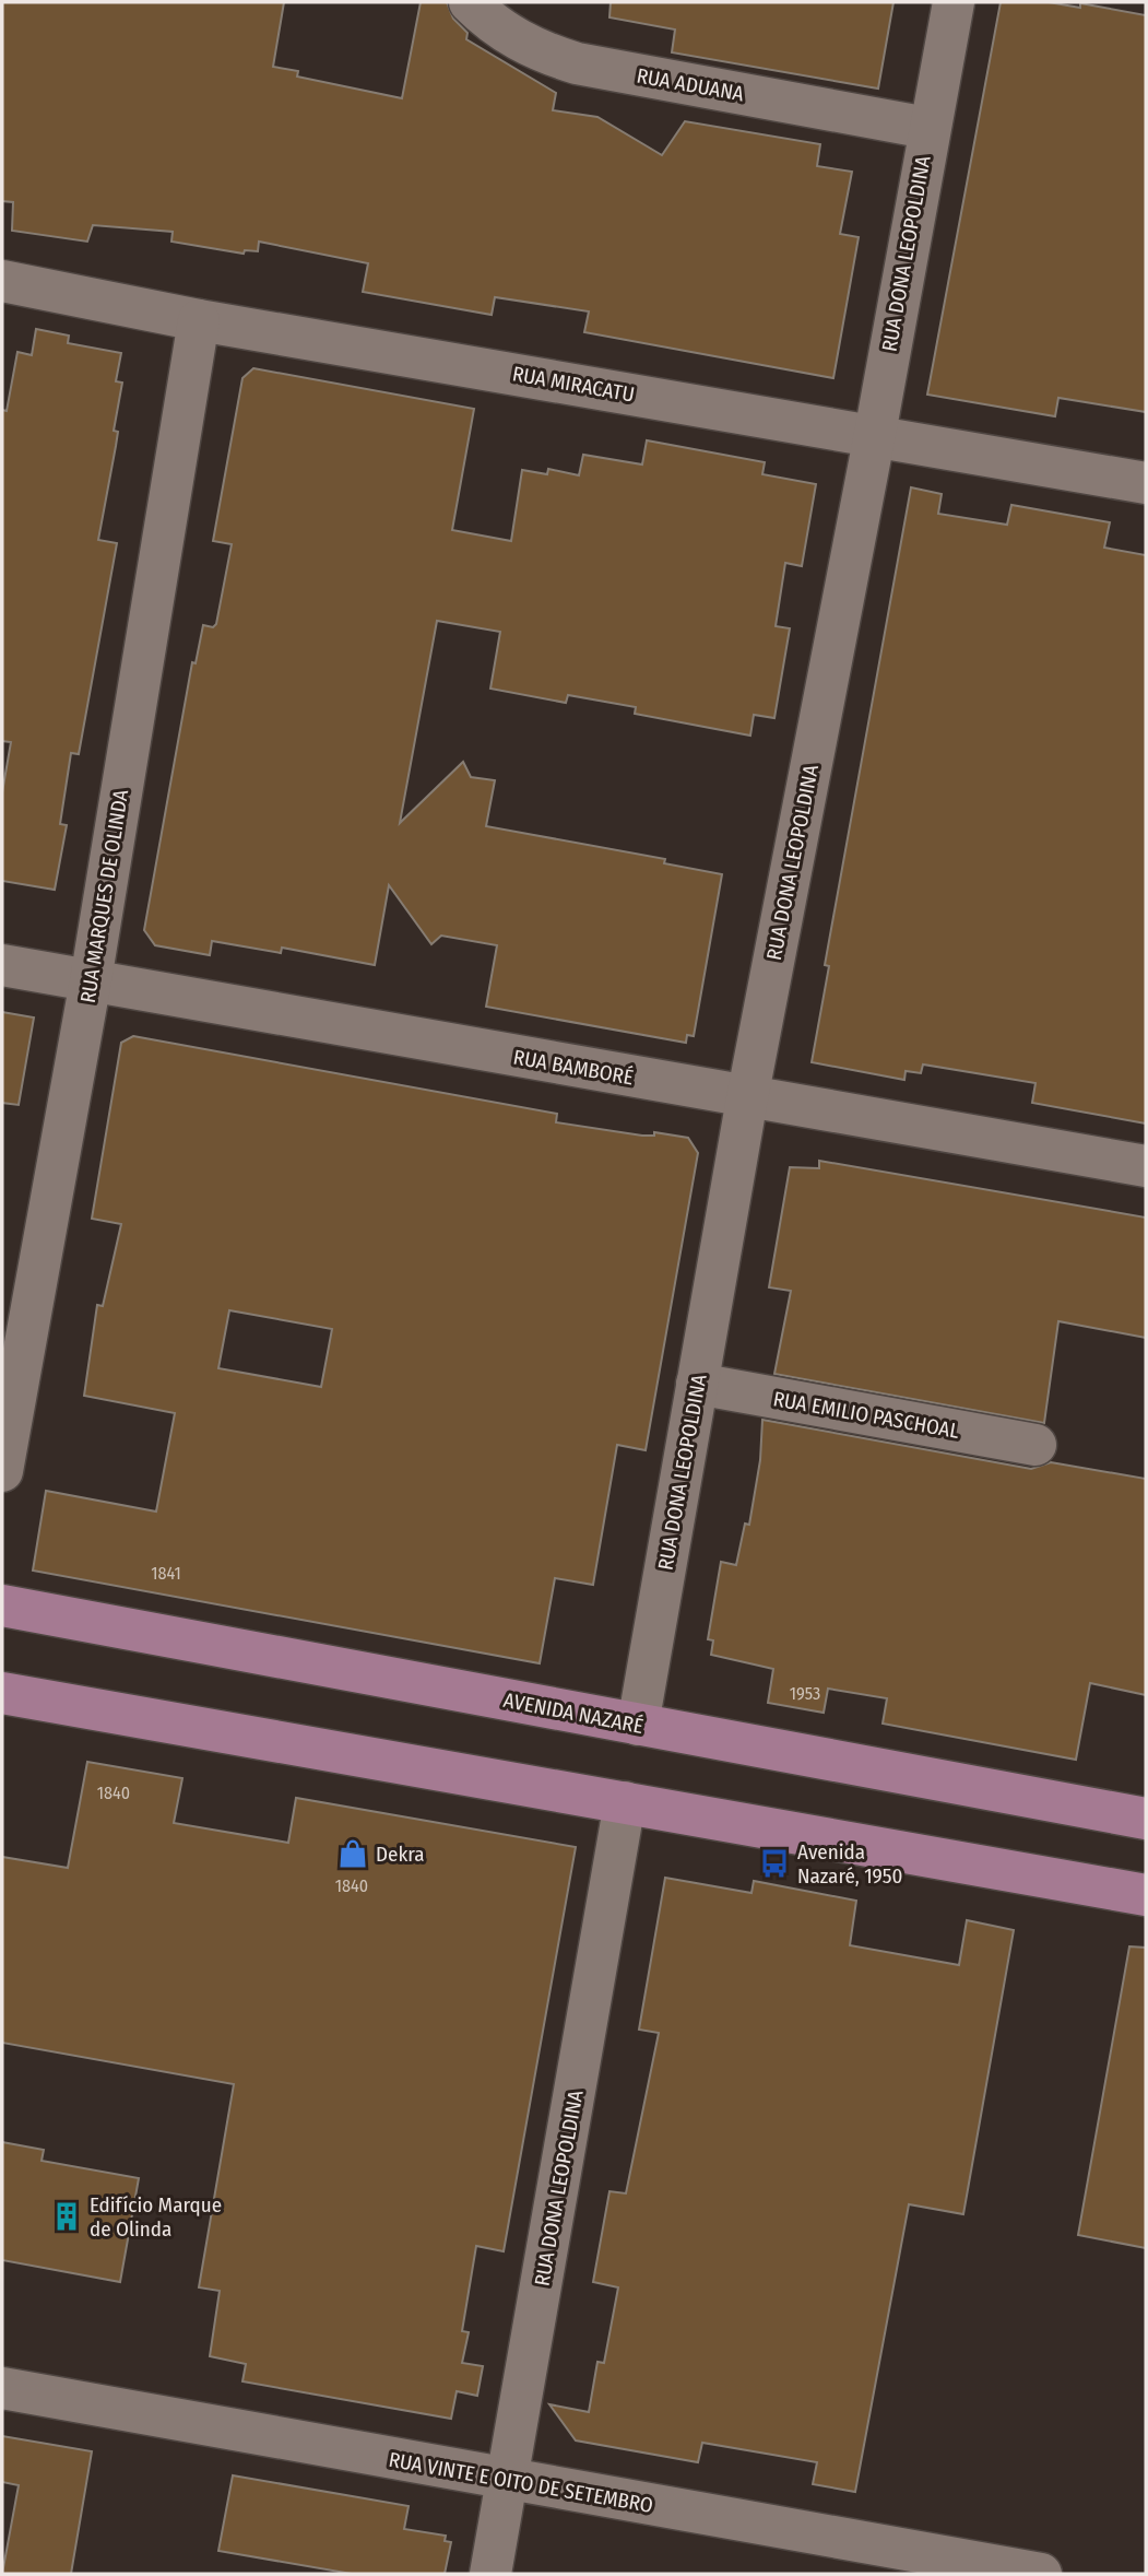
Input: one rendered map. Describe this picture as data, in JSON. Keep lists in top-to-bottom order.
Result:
{
  "streets": {
    "main road": ["AVENIDA NAZARÉ"],
    "street": [
      "RUA ADUANA",
      "RUA DONA LEOPOLDINA",
      "RUA MIRACATU",
      "RUA MARQUES DE OLINDA",
      "RUA BAMBORÉ",
      "RUA EMILIO PASCHOAL",
      "RUA VINTE E OITO DE SETEMBRO"
    ]
  },
  "crossings": [
    ["RUA ADUANA", "RUA DONA LEOPOLDINA"],
    ["RUA DONA LEOPOLDINA", "RUA MIRACATU"],
    ["RUA DONA LEOPOLDINA", "RUA BAMBORÉ"],
    ["RUA DONA LEOPOLDINA", "RUA EMILIO PASCHOAL"],
    ["RUA DONA LEOPOLDINA", "AVENIDA NAZARÉ"],
    ["RUA DONA LEOPOLDINA", "RUA VINTE E OITO DE SETEMBRO"],
    ["RUA MIRACATU", "RUA MARQUES DE OLINDA"],
    ["RUA MARQUES DE OLINDA", "RUA BAMBORÉ"]
  ],
  "places": {
    "shop": ["Dekra"],
    "bus stop": ["Avenida Nazaré, 1950"],
    "building": ["Edifício Marque de Olinda"]
  },
  "house_numbers": [
    "1841",
    "1953",
    "1840",
    "1840"
  ]
}
